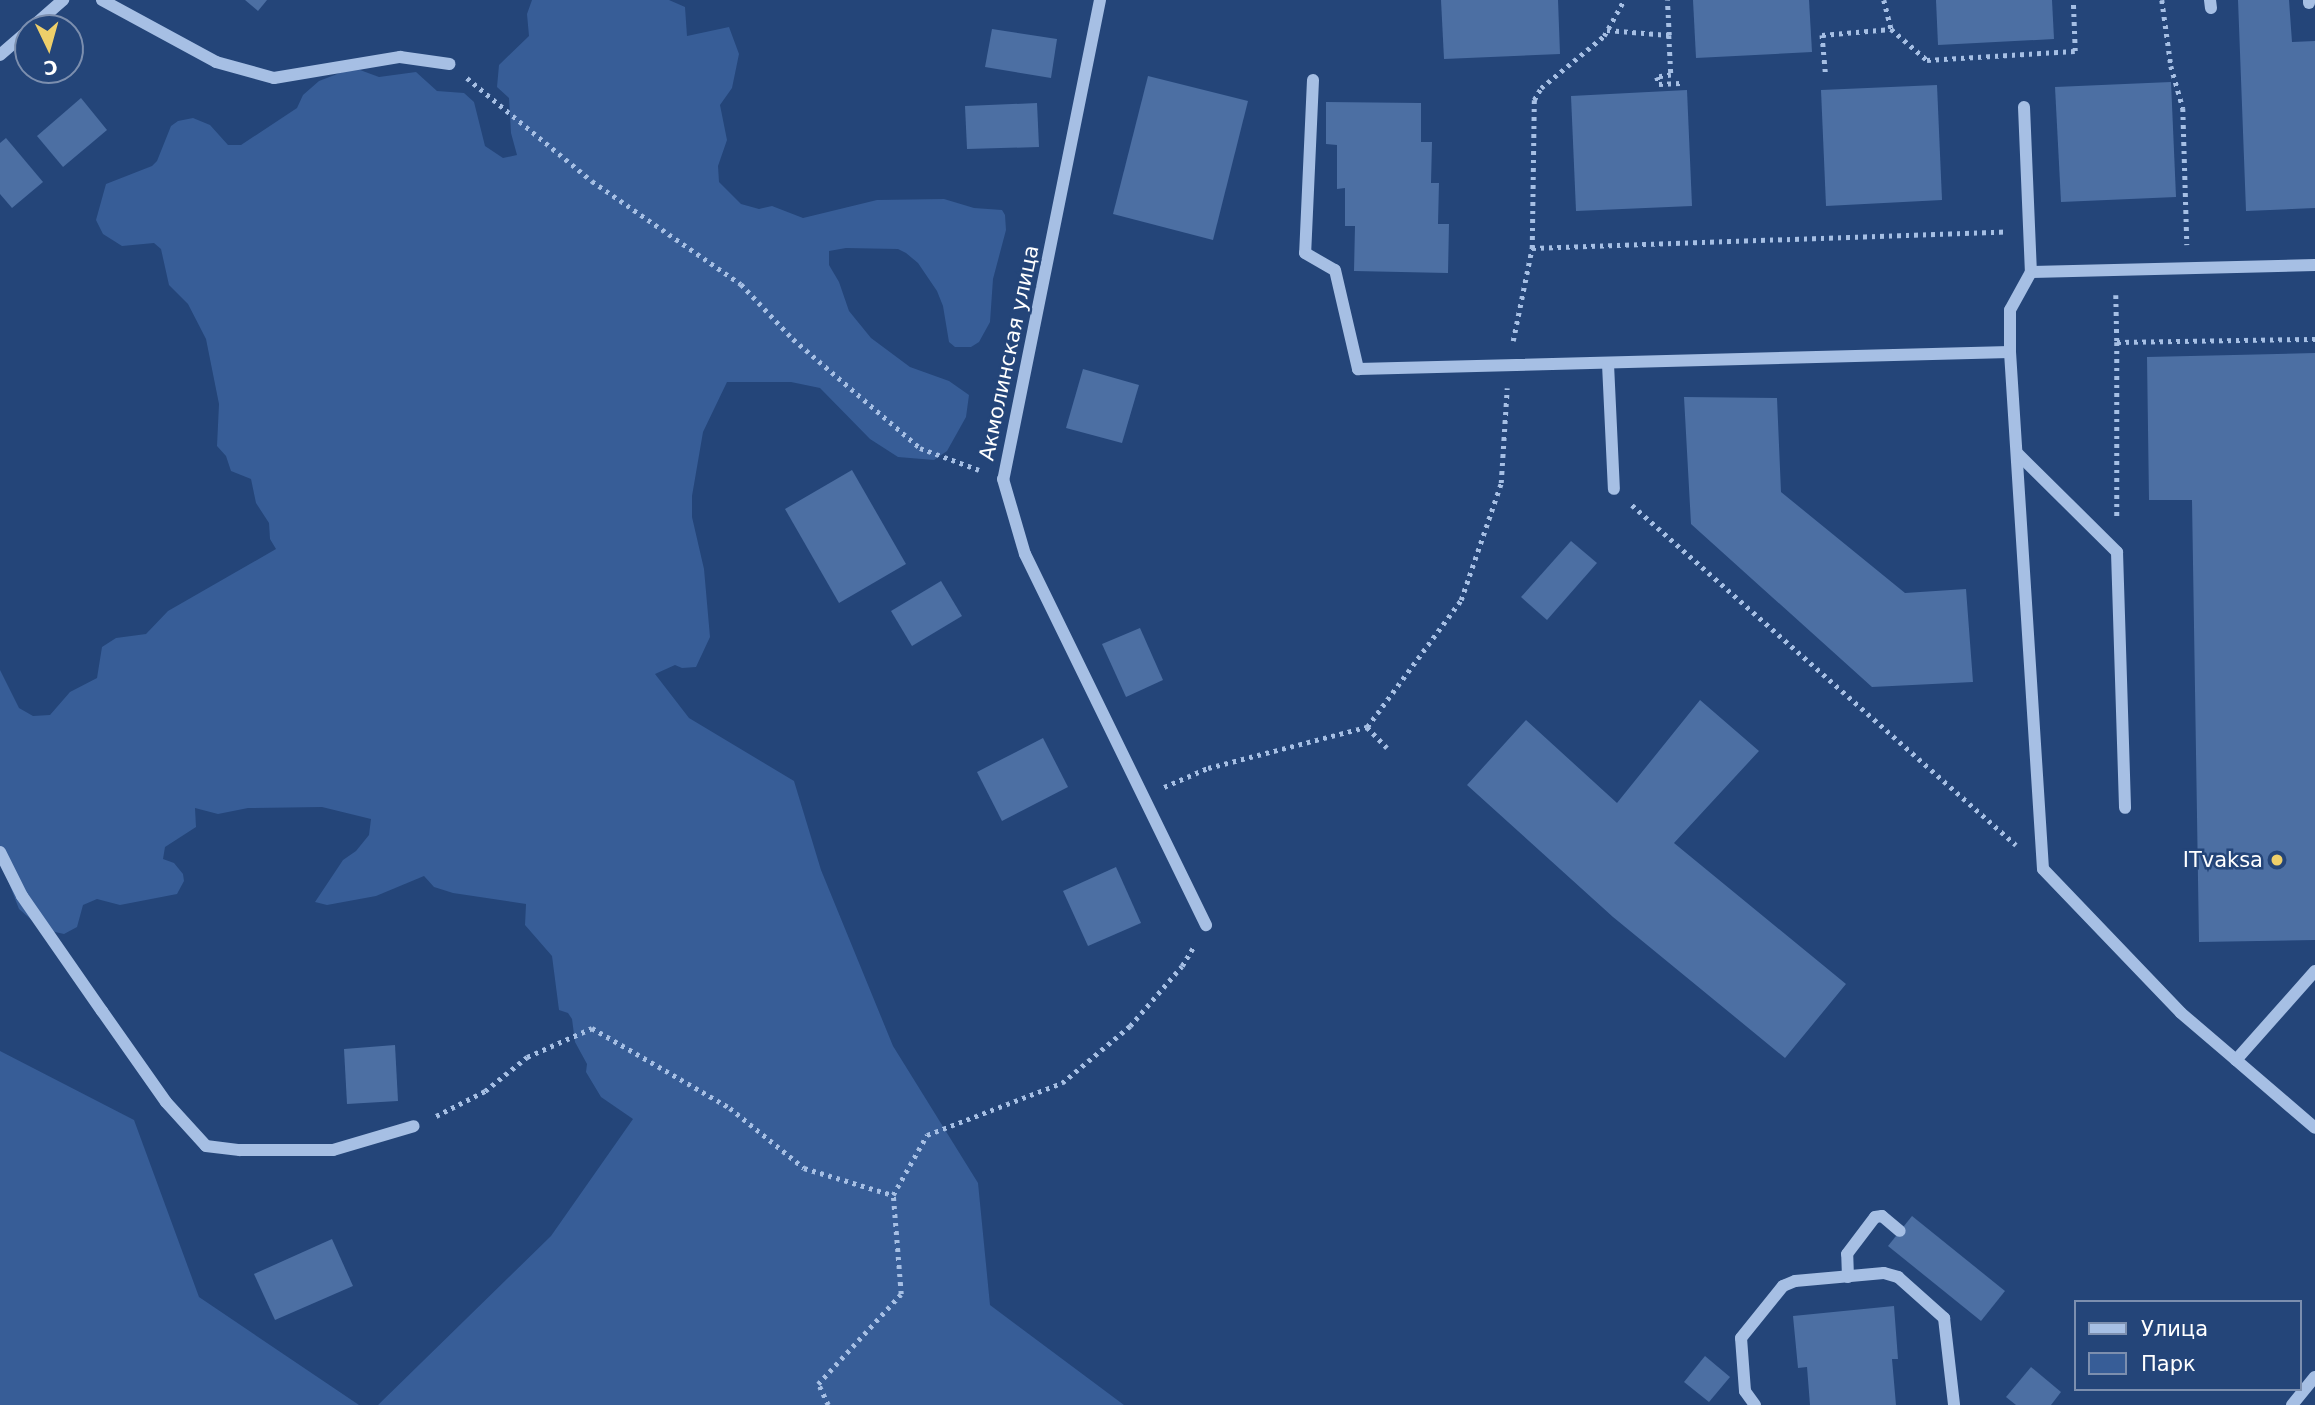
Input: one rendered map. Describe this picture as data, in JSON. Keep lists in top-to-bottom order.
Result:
{
  "streets": {
    "street": ["Акмолинская улица"]
  },
  "places": ["ITvaksa"],
  "legend": ["Улица", "Парк"],
  "north": "bottom"
}
